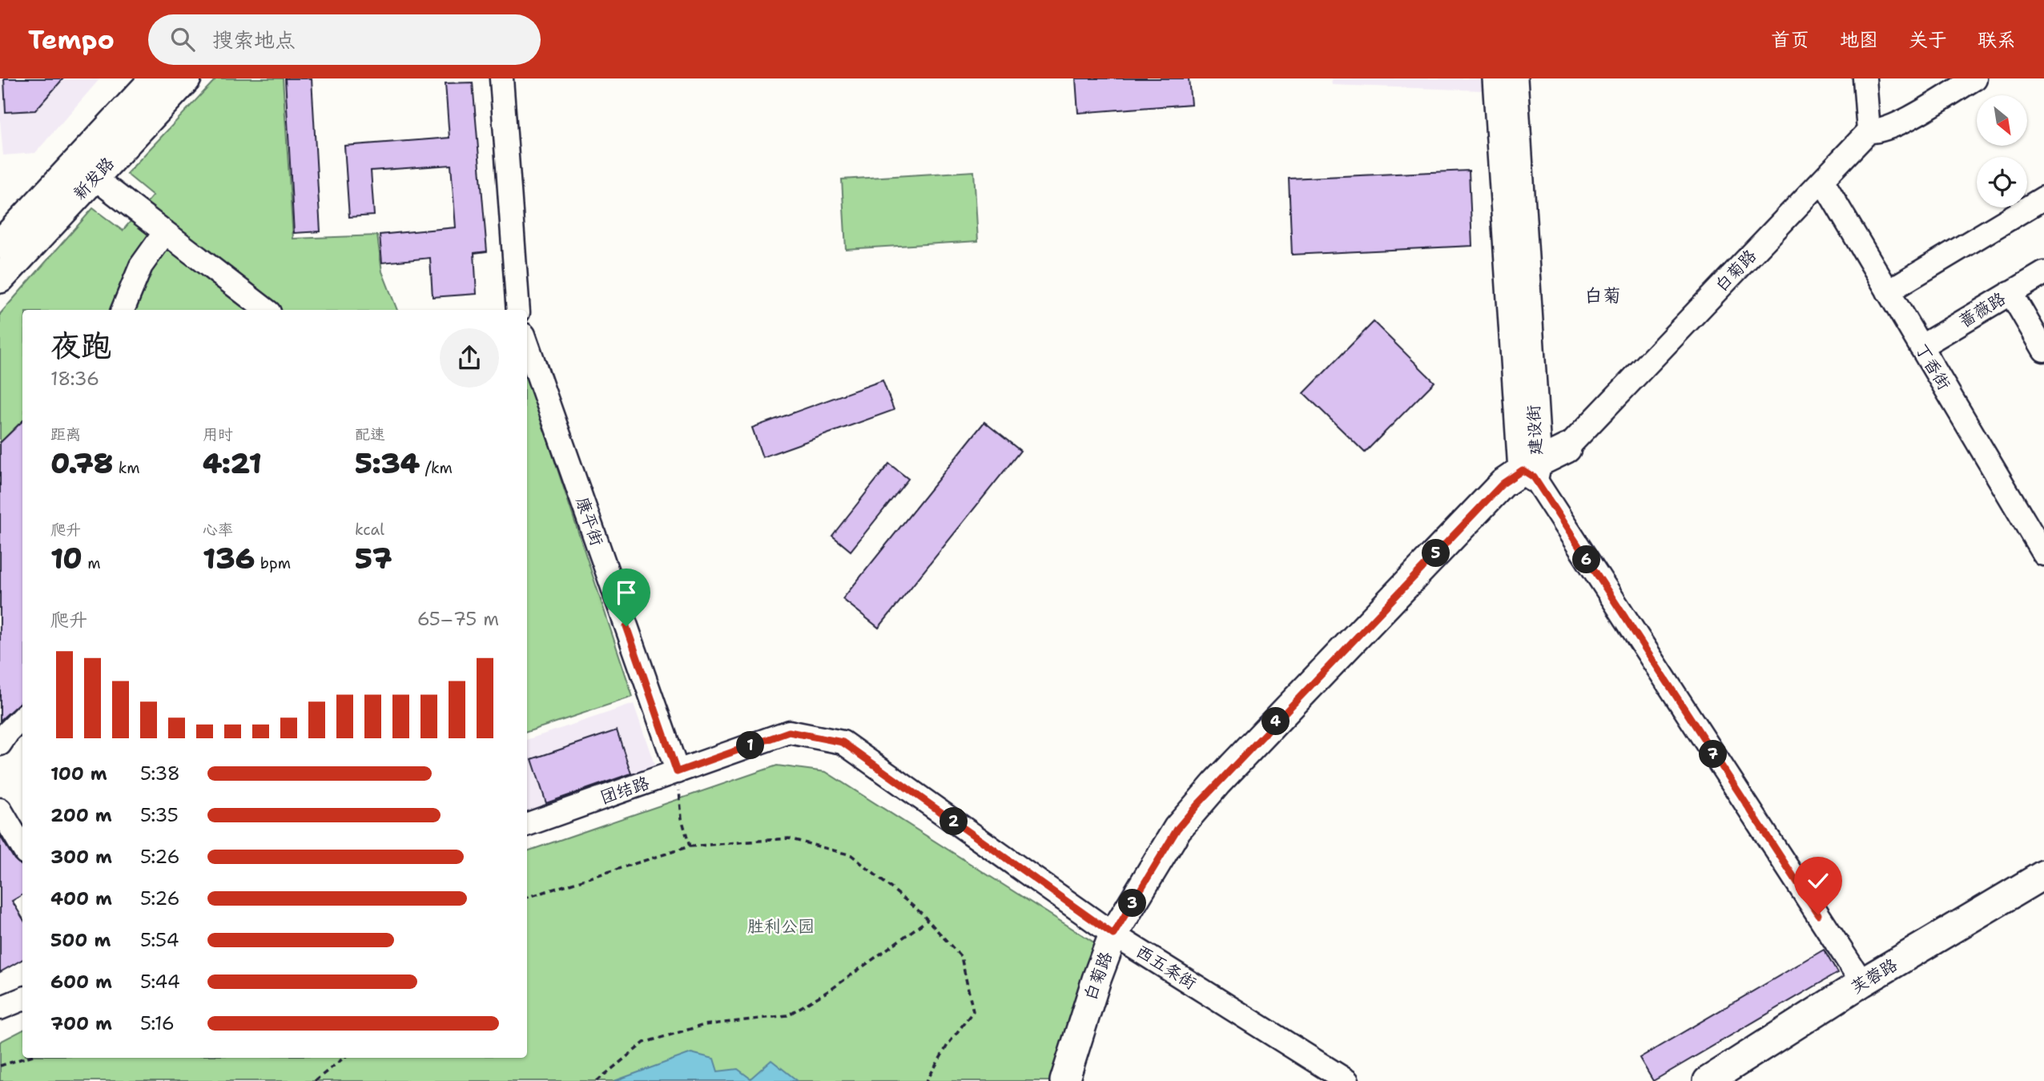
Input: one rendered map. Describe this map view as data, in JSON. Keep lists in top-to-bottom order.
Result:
{
  "streets": {
    "main road": [
      "新发路",
      "白菊路",
      "建设街",
      "芙蓉路"
    ],
    "street": [
      "蔷薇路",
      "丁香街",
      "康平街",
      "团结路",
      "西五条街"
    ]
  },
  "crossings": [
    ["白菊路", "丁香街"],
    ["白菊路", "建设街"],
    ["白菊路", "西五条街"],
    ["蔷薇路", "丁香街"],
    ["康平街", "团结路"],
    ["团结路", "西五条街"]
  ],
  "districts": ["白菊"],
  "parks": ["胜利公园"],
  "north": "bottom right",
  "page": {
    "header": "Tempo",
    "search": "搜索地点",
    "nav": [
      "首页",
      "地图",
      "关于",
      "联系"
    ],
    "heading": ["夜跑", "18:36"],
    "stats": [
      ["距离", "0.78 km"],
      ["用时", "4:21"],
      ["配速", "5:34 /km"],
      ["爬升", "10 m"],
      ["心率", "136 bpm"],
      ["kcal", "57"]
    ],
    "pins": [
      "5",
      "6",
      "4",
      "1",
      "7",
      "2",
      "3"
    ],
    "chart": ["爬升", "65–75 m"],
    "list": [
      {
        "name": "100 m",
        "note": "5:38"
      },
      {
        "name": "200 m",
        "note": "5:35"
      },
      {
        "name": "300 m",
        "note": "5:26"
      },
      {
        "name": "400 m",
        "note": "5:26"
      },
      {
        "name": "500 m",
        "note": "5:54"
      },
      {
        "name": "600 m",
        "note": "5:44"
      },
      {
        "name": "700 m",
        "note": "5:16"
      }
    ]
  }
}
